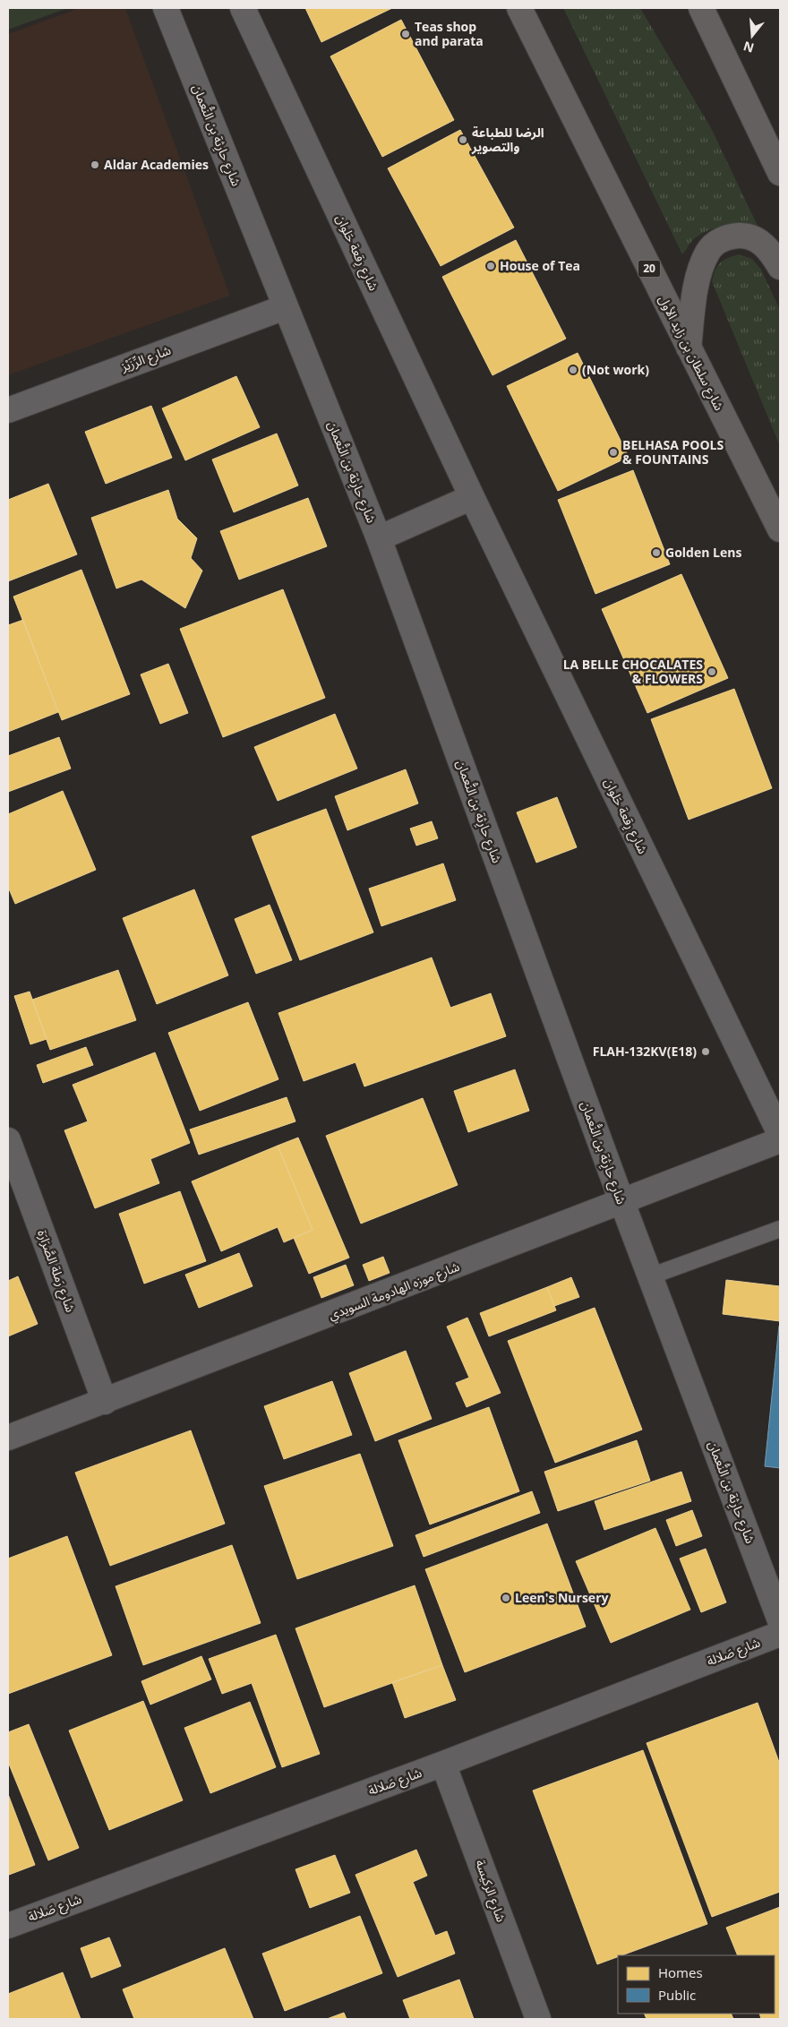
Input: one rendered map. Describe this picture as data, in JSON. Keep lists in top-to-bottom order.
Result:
{
  "streets": {
    "main road": ["20", "شارع سلطان بن زايد الأول"],
    "street": [
      "شارع حارِثة بن النُّعمان",
      "شارع رِقعة حَلوان",
      "شارع الرِّزَيْز",
      "شارع رَملة الصَّرَارَة",
      "شارع موزه الهادومة السويدي",
      "شارع صَلالة",
      "شارع الركيسة"
    ]
  },
  "crossings": [
    ["شارع حارِثة بن النُّعمان", "شارع الرِّزَيْز"],
    ["شارع حارِثة بن النُّعمان", "شارع موزه الهادومة السويدي"],
    ["شارع رَملة الصَّرَارَة", "شارع موزه الهادومة السويدي"],
    ["شارع صَلالة", "شارع الركيسة"]
  ],
  "places": [
    "Teas shop and parata",
    "الرضا للطباعة والتصوير",
    "Aldar Academies",
    "House of Tea",
    "(Not work)",
    "BELHASA POOLS & FOUNTAINS",
    "Golden Lens",
    "LA BELLE CHOCALATES & FLOWERS",
    "FLAH-132KV(E18)",
    "Leen's Nursery"
  ],
  "legend": ["Homes", "Public"],
  "north": "bottom"
}
